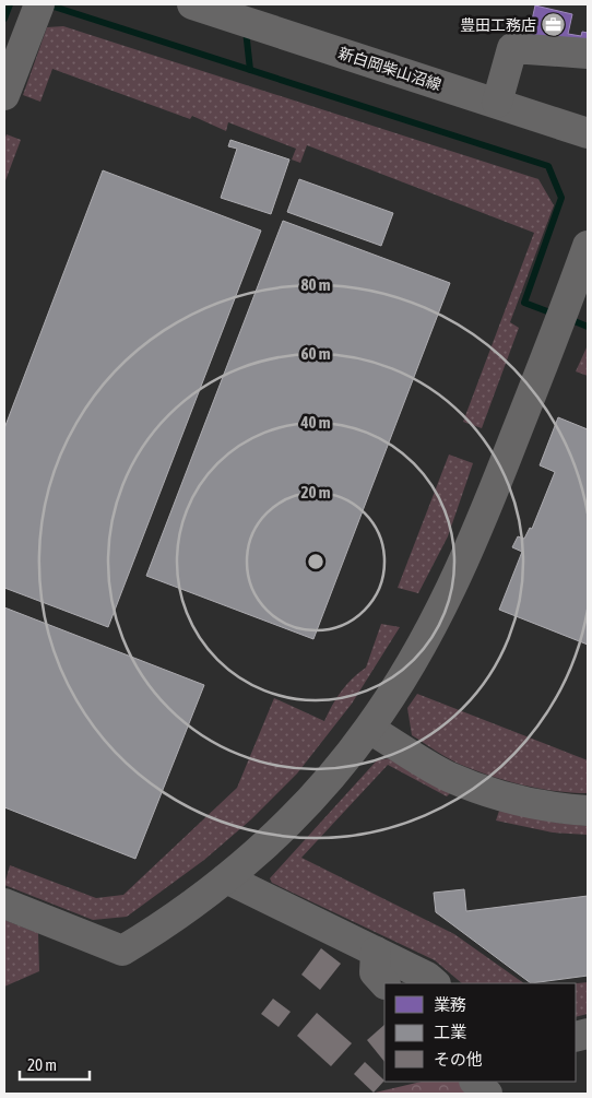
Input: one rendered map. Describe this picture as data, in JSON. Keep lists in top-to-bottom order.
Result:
{
  "streets": {
    "street": ["新白岡柴山沼線"]
  },
  "places": {
    "office": ["豊田工務店"]
  },
  "legend": ["業務", "工業", "その他"],
  "scale_bar": "20 m",
  "rings": [
    "80 m",
    "60 m",
    "40 m",
    "20 m"
  ]
}
